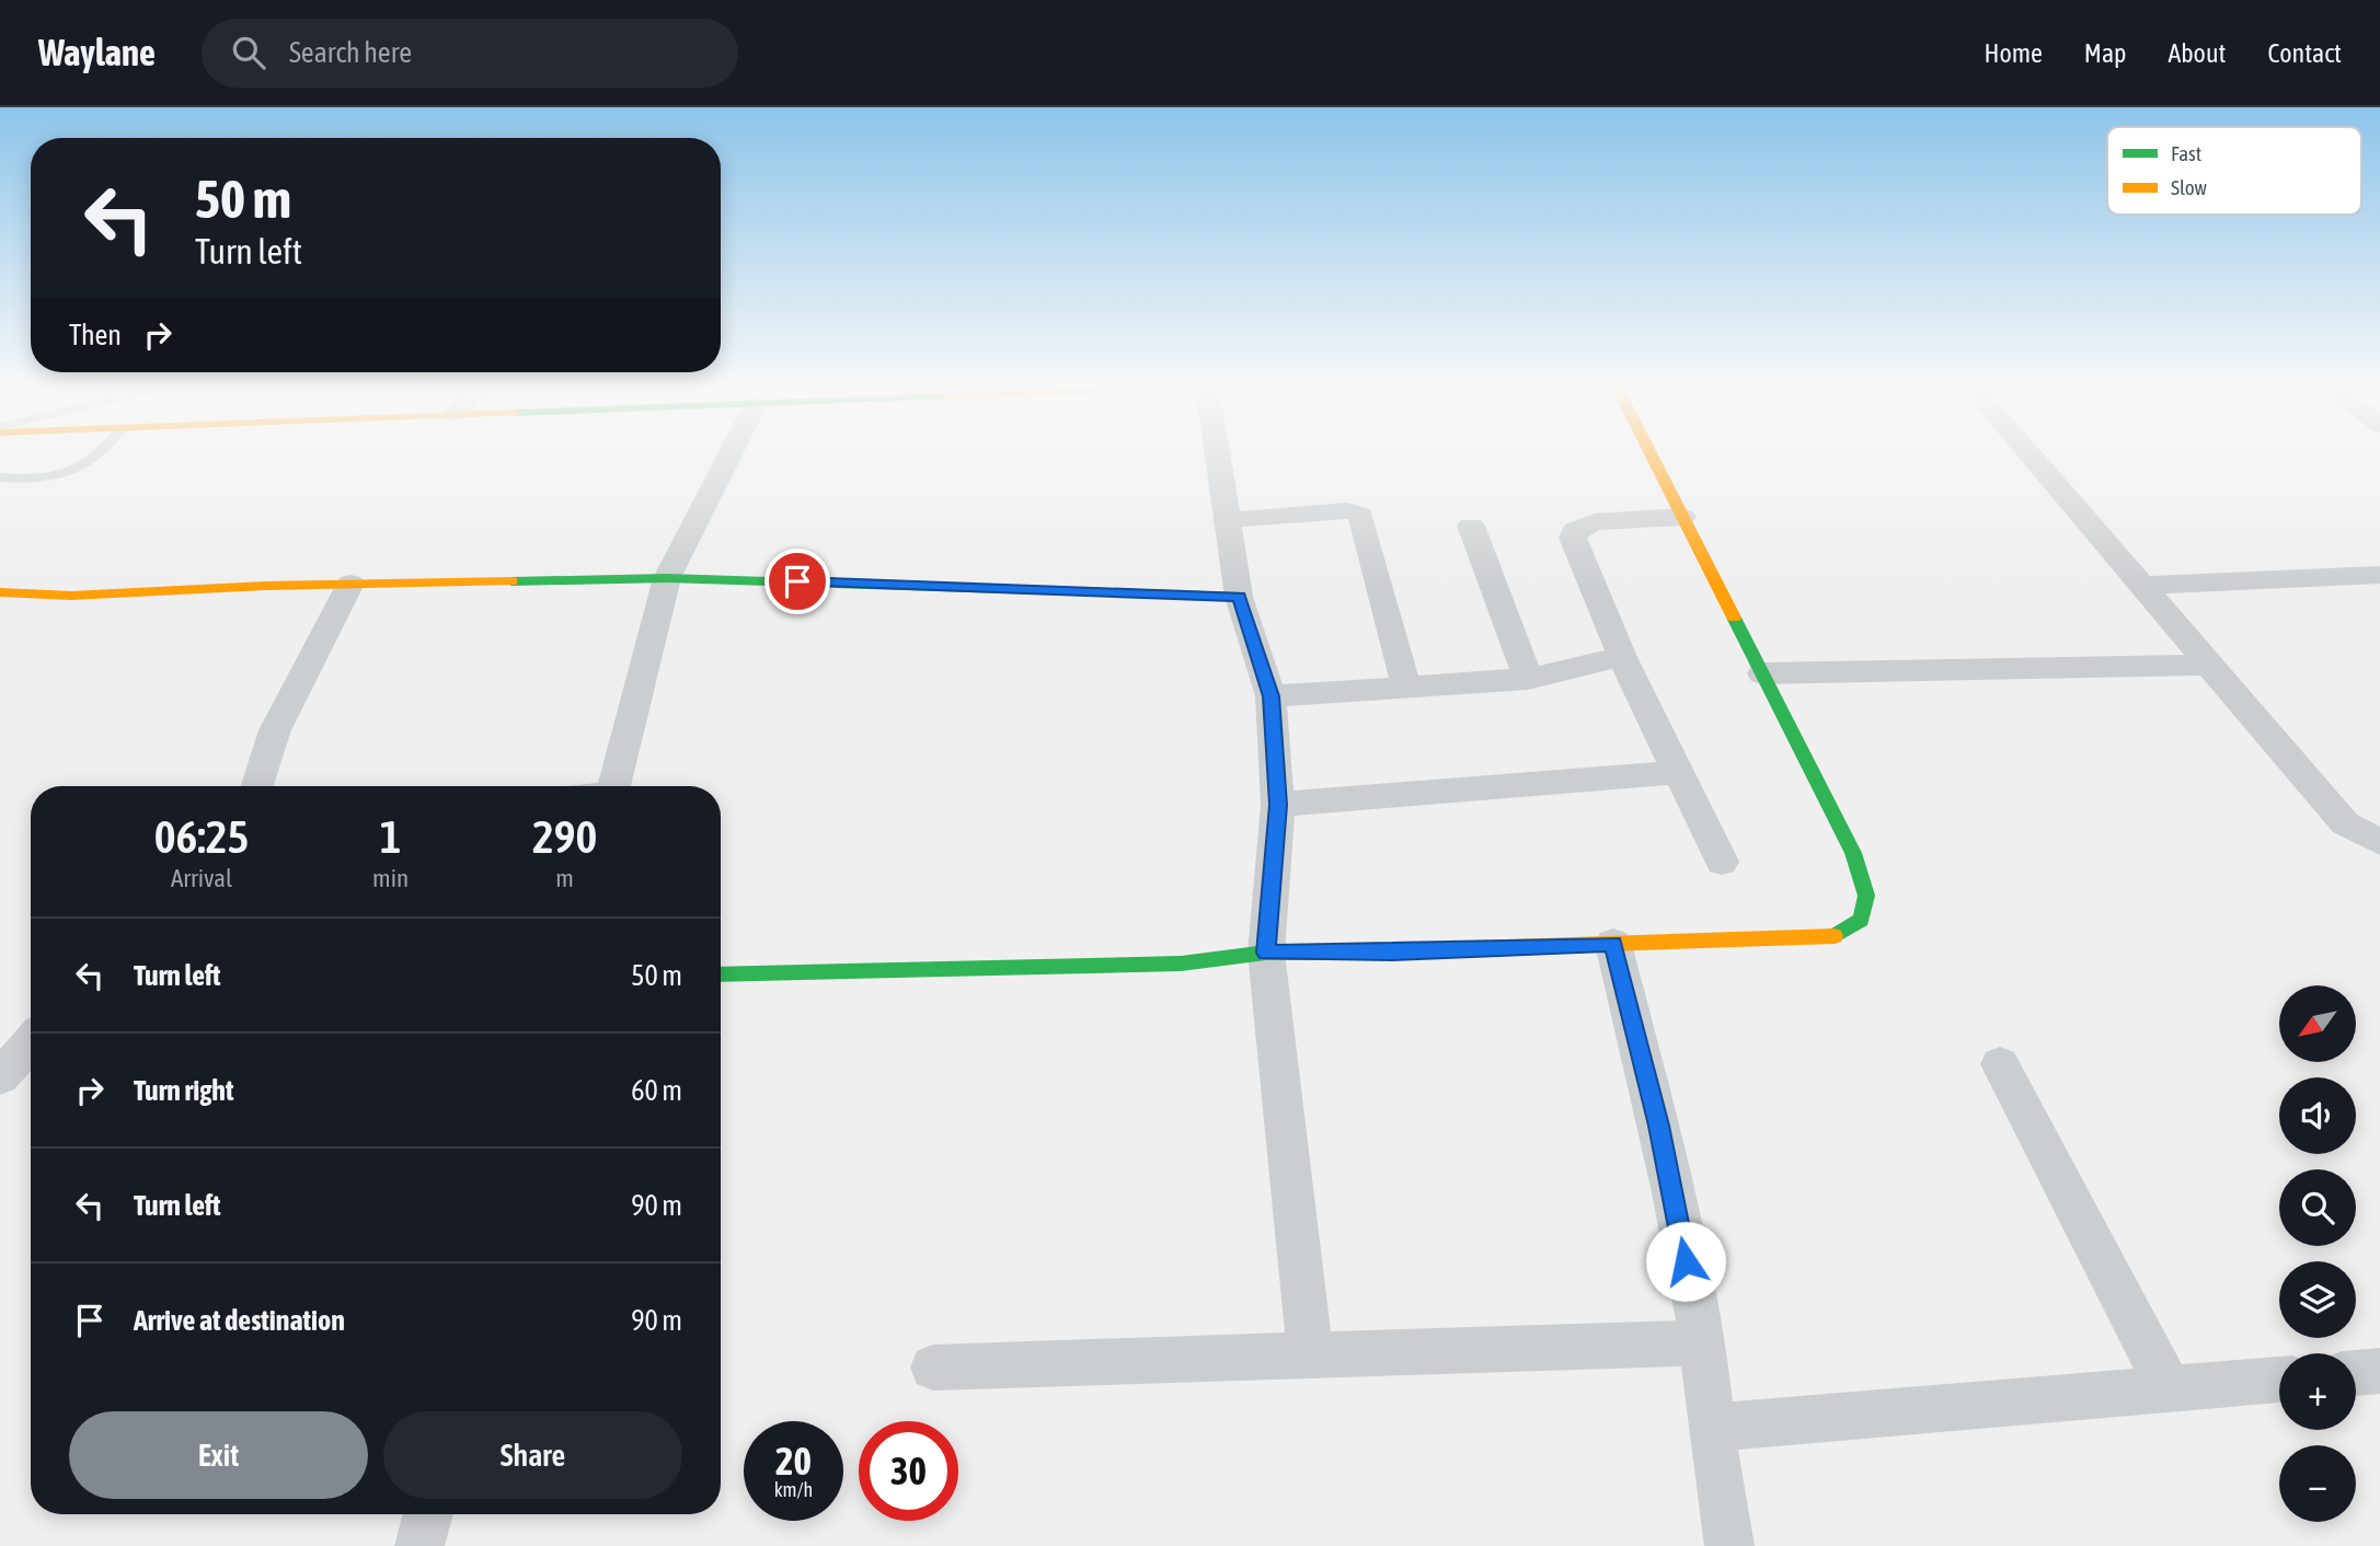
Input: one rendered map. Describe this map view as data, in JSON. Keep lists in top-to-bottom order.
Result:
{
  "legend": ["Fast", "Slow"],
  "north": "bottom left",
  "page": {
    "header": "Waylane",
    "search": "Search here",
    "nav": [
      "Home",
      "Map",
      "About",
      "Contact"
    ],
    "turn": ["50 m", "Turn left"],
    "then": "Then",
    "eta": [
      "06:25",
      "Arrival",
      "1",
      "min",
      "290",
      "m"
    ],
    "list": [
      {
        "name": "Turn left",
        "value": "50 m"
      },
      {
        "name": "Turn right",
        "value": "60 m"
      },
      {
        "name": "Turn left",
        "value": "90 m"
      },
      {
        "name": "Arrive at destination",
        "value": "90 m"
      }
    ],
    "map_buttons": ["+", "−"],
    "buttons": ["Exit", "Share"],
    "speed": "20 km/h",
    "limit": "30"
  }
}
